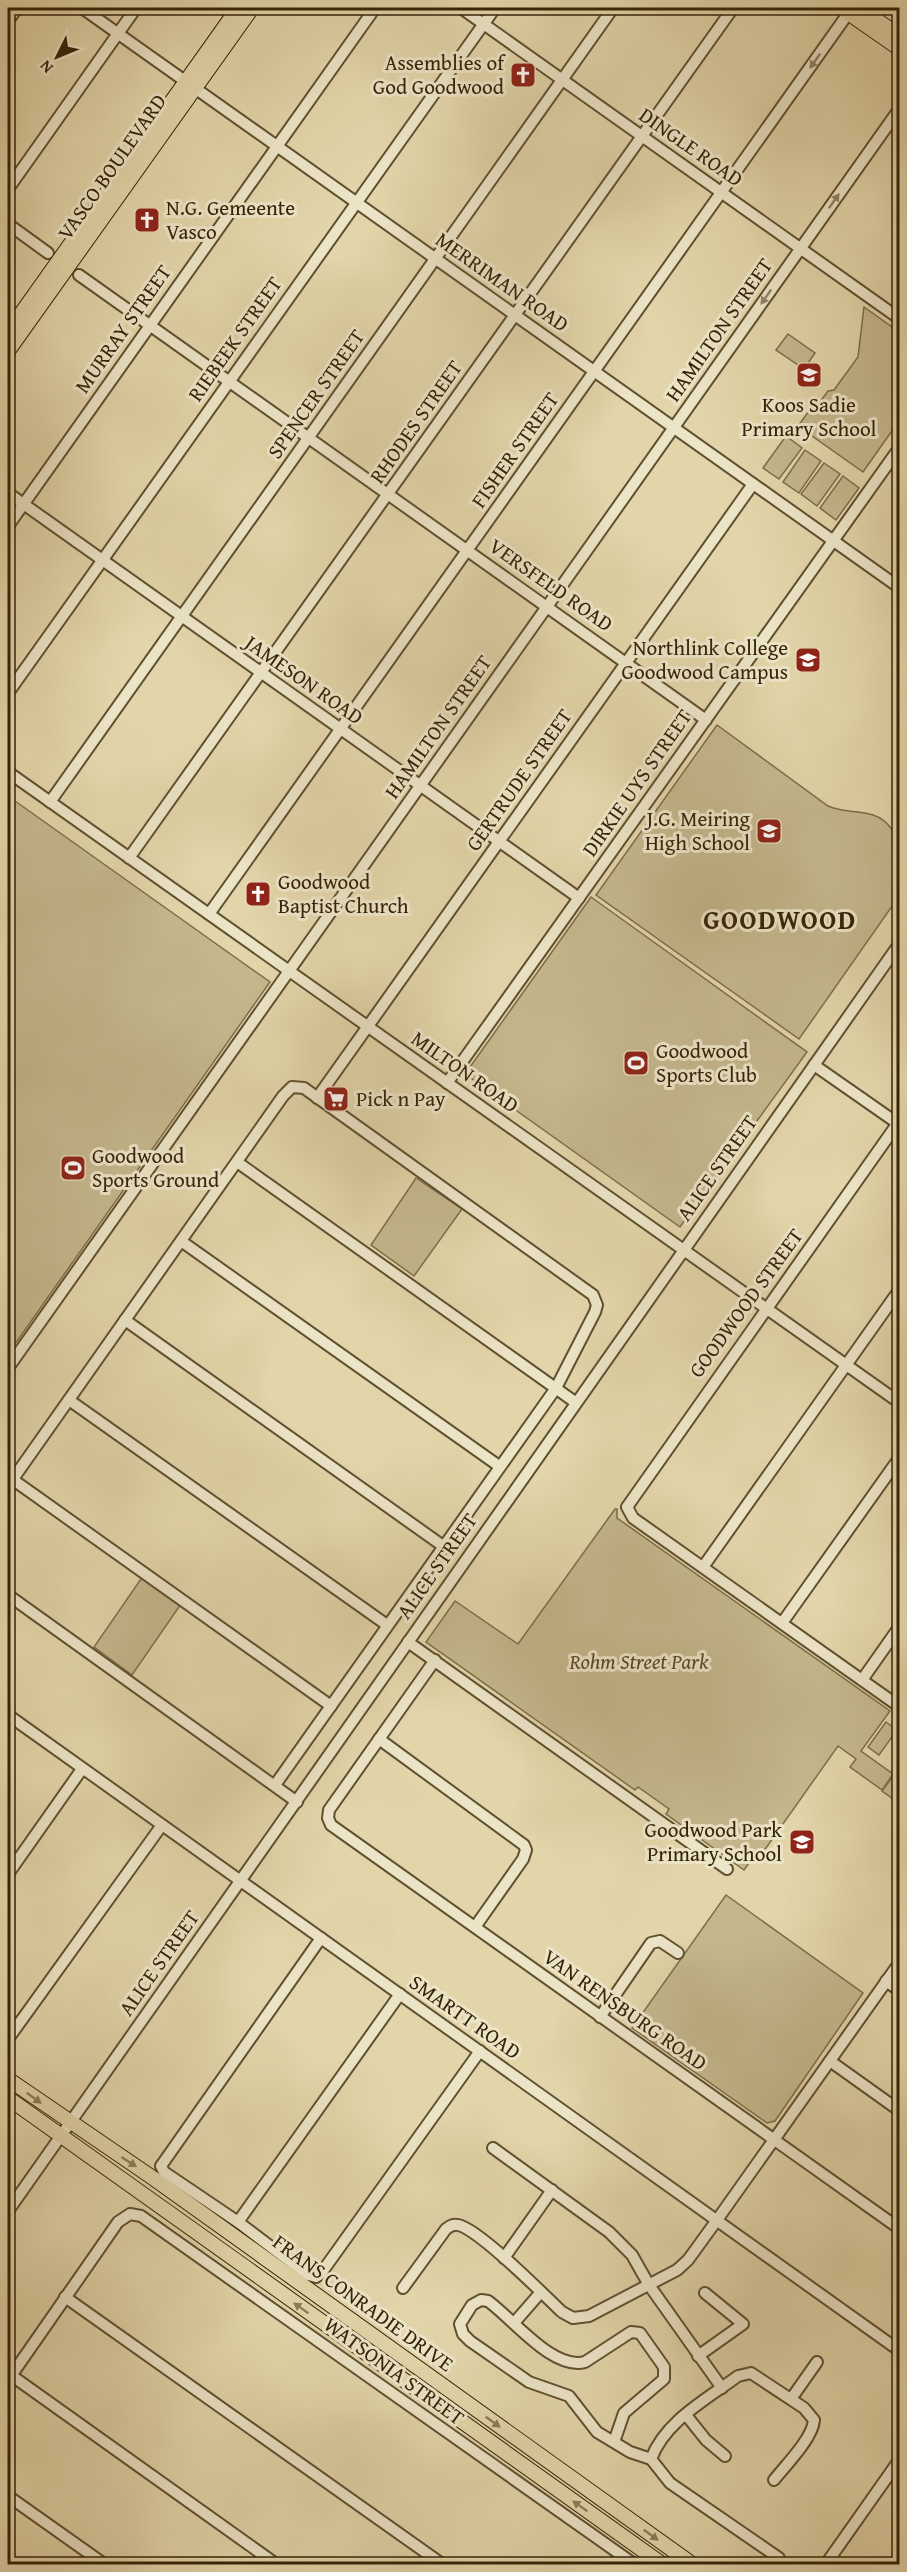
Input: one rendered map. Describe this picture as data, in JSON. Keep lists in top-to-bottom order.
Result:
{
  "streets": {
    "main road": ["VASCO BOULEVARD", "FRANS CONRADIE DRIVE"],
    "street": [
      "DINGLE ROAD",
      "MERRIMAN ROAD",
      "MURRAY STREET",
      "HAMILTON STREET",
      "RIEBEEK STREET",
      "SPENCER STREET",
      "RHODES STREET",
      "FISHER STREET",
      "VERSFELD ROAD",
      "JAMESON ROAD",
      "GERTRUDE STREET",
      "DIRKIE UYS STREET",
      "MILTON ROAD",
      "ALICE STREET",
      "GOODWOOD STREET",
      "VAN RENSBURG ROAD",
      "SMARTT ROAD",
      "WATSONIA STREET"
    ]
  },
  "crossings": [
    ["DINGLE ROAD", "HAMILTON STREET"],
    ["DINGLE ROAD", "RIEBEEK STREET"],
    ["DINGLE ROAD", "SPENCER STREET"],
    ["DINGLE ROAD", "RHODES STREET"],
    ["DINGLE ROAD", "FISHER STREET"],
    ["VASCO BOULEVARD", "MERRIMAN ROAD"],
    ["MERRIMAN ROAD", "MURRAY STREET"],
    ["MERRIMAN ROAD", "HAMILTON STREET"],
    ["MERRIMAN ROAD", "RIEBEEK STREET"],
    ["MERRIMAN ROAD", "SPENCER STREET"],
    ["MERRIMAN ROAD", "RHODES STREET"],
    ["MERRIMAN ROAD", "FISHER STREET"],
    ["MERRIMAN ROAD", "GERTRUDE STREET"],
    ["MERRIMAN ROAD", "DIRKIE UYS STREET"],
    ["MURRAY STREET", "VERSFELD ROAD"],
    ["MURRAY STREET", "JAMESON ROAD"],
    ["HAMILTON STREET", "VERSFELD ROAD"],
    ["HAMILTON STREET", "JAMESON ROAD"],
    ["HAMILTON STREET", "MILTON ROAD"],
    ["RIEBEEK STREET", "VERSFELD ROAD"],
    ["RIEBEEK STREET", "JAMESON ROAD"],
    ["SPENCER STREET", "VERSFELD ROAD"],
    ["SPENCER STREET", "JAMESON ROAD"],
    ["SPENCER STREET", "MILTON ROAD"],
    ["RHODES STREET", "VERSFELD ROAD"],
    ["RHODES STREET", "JAMESON ROAD"],
    ["RHODES STREET", "MILTON ROAD"],
    ["FISHER STREET", "VERSFELD ROAD"],
    ["FISHER STREET", "JAMESON ROAD"],
    ["FISHER STREET", "MILTON ROAD"],
    ["VERSFELD ROAD", "GERTRUDE STREET"],
    ["VERSFELD ROAD", "DIRKIE UYS STREET"],
    ["JAMESON ROAD", "GERTRUDE STREET"],
    ["JAMESON ROAD", "DIRKIE UYS STREET"],
    ["GERTRUDE STREET", "MILTON ROAD"],
    ["GERTRUDE STREET", "ALICE STREET"],
    ["DIRKIE UYS STREET", "MILTON ROAD"],
    ["MILTON ROAD", "ALICE STREET"],
    ["MILTON ROAD", "GOODWOOD STREET"],
    ["ALICE STREET", "SMARTT ROAD"],
    ["ALICE STREET", "FRANS CONRADIE DRIVE"]
  ],
  "districts": ["GOODWOOD"],
  "parks": ["Rohm Street Park"],
  "places": {
    "church": ["Assemblies of God Goodwood", "N.G. Gemeente Vasco", "Goodwood Baptist Church"],
    "school or university": [
      "Koos Sadie Primary School",
      "Northlink College Goodwood Campus",
      "J.G. Meiring High School",
      "Goodwood Park Primary School"
    ],
    "sports": ["Goodwood Sports Club", "Goodwood Sports Ground"],
    "supermarket": ["Pick n Pay"]
  },
  "north": "bottom left"
}
